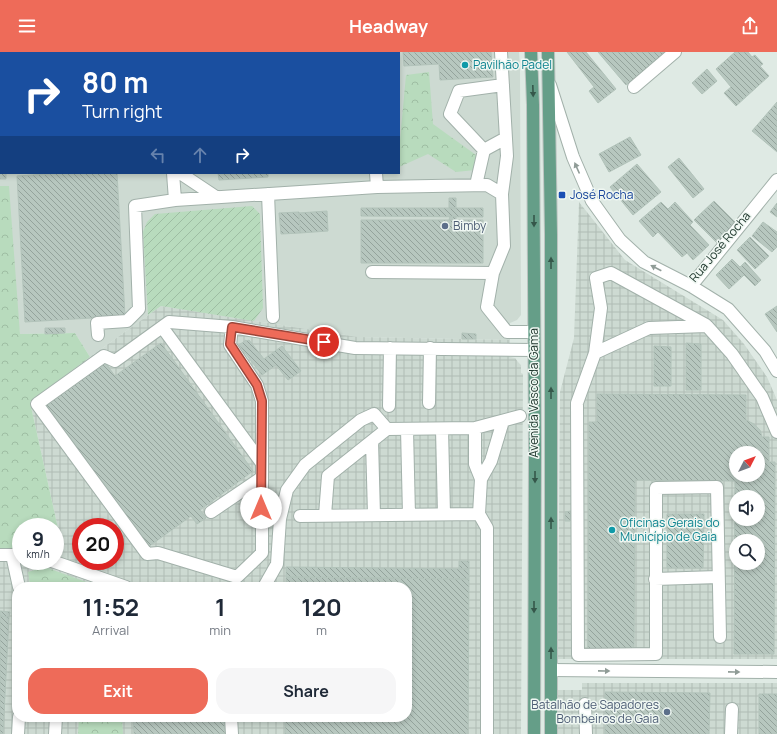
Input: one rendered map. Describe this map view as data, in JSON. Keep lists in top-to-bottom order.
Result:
{
  "streets": {
    "main road": ["Avenida Vasco da Gama"],
    "street": ["Rua José Rocha"]
  },
  "crossings": [
    ["Rua José Rocha", "Avenida Vasco da Gama"]
  ],
  "one_way": ["Rua José Rocha"],
  "places": {
    "other": [
      "Pavilhão Padel",
      "Bimby",
      "Oficinas Gerais do Município de Gaia",
      "Batalhão de Sapadores Bombeiros de Gaia"
    ],
    "transit": ["José Rocha"]
  },
  "north": "top right",
  "page": {
    "header": "Headway",
    "turn": ["80 m", "Turn right"],
    "speed": "9 km/h",
    "limit": "20",
    "eta": [
      "11:52",
      "Arrival",
      "1",
      "min",
      "120",
      "m"
    ],
    "buttons": ["Exit", "Share"]
  }
}
